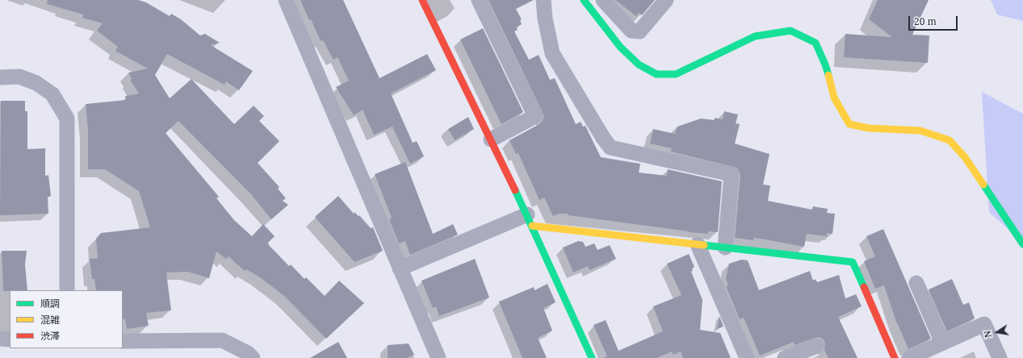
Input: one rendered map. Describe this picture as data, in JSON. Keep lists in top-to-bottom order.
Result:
{
  "legend": ["順調", "混雑", "渋滞"],
  "scale_bar": "20 m",
  "north": "left"
}
